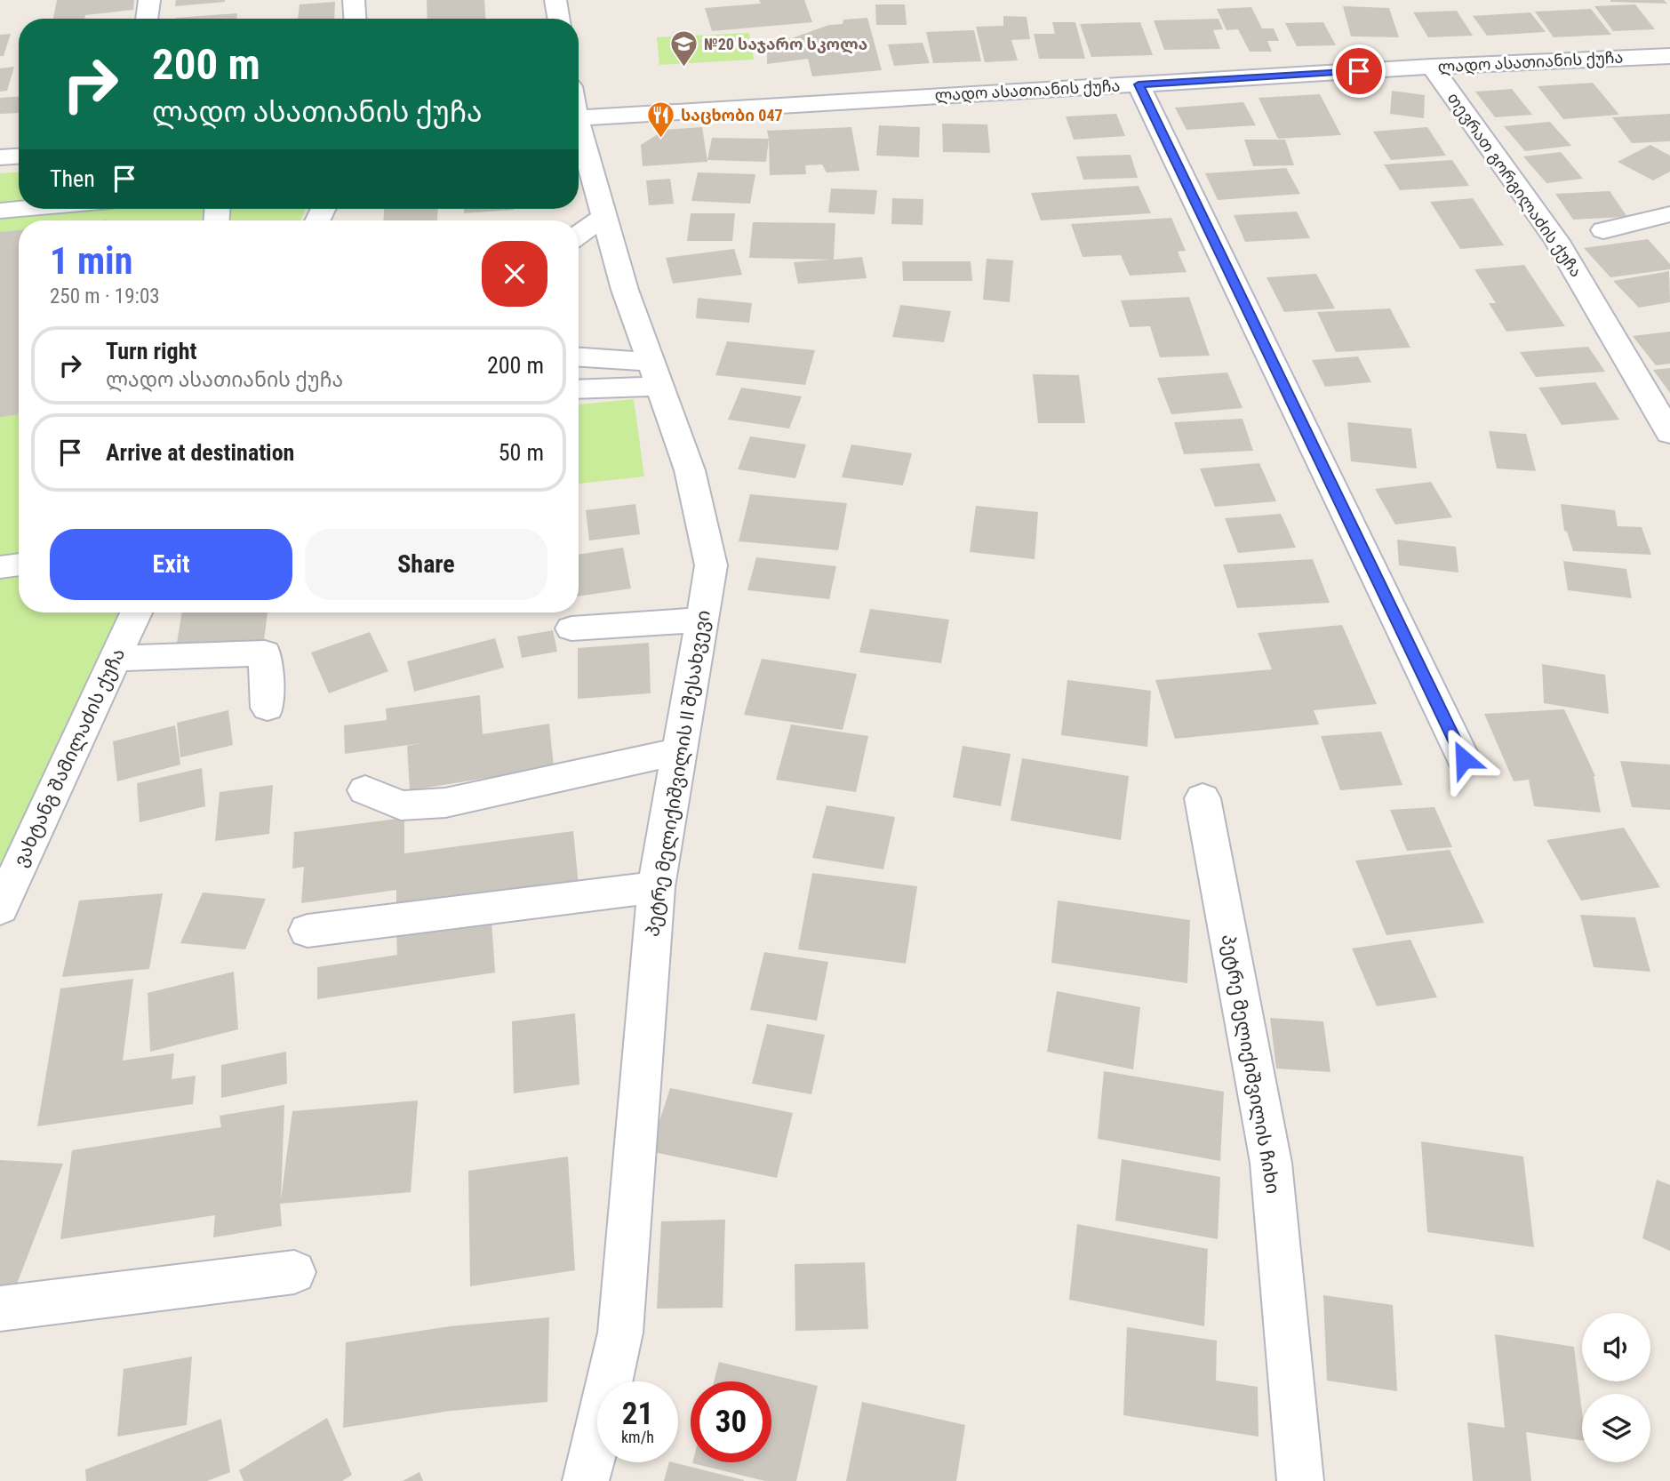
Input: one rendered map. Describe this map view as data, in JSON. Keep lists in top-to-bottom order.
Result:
{
  "streets": {
    "street": [
      "ლადო ასათიანის ქუჩა",
      "თევრათ გორგილაძის ქუჩა",
      "ვახტანგ შამილაძის ქუჩა",
      "პეტრე მელიქიშვილის II შესახვევი",
      "პეტრე მელიქიშვილის ჩიხი"
    ]
  },
  "crossings": [
    ["ლადო ასათიანის ქუჩა", "თევრათ გორგილაძის ქუჩა"]
  ],
  "places": {
    "school or university": ["№20 საჯარო სკოლა"],
    "restaurant": ["საცხობი 047"]
  },
  "page": {
    "turn": ["200 m", "ლადო ასათიანის ქუჩა"],
    "then": "Then",
    "heading": ["1 min", "250 m · 19:03"],
    "list": [
      {
        "name": "Turn right",
        "note": "ლადო ასათიანის ქუჩა",
        "value": "200 m"
      },
      {
        "name": "Arrive at destination",
        "value": "50 m"
      }
    ],
    "buttons": ["Exit", "Share"],
    "speed": "21 km/h",
    "limit": "30"
  }
}
